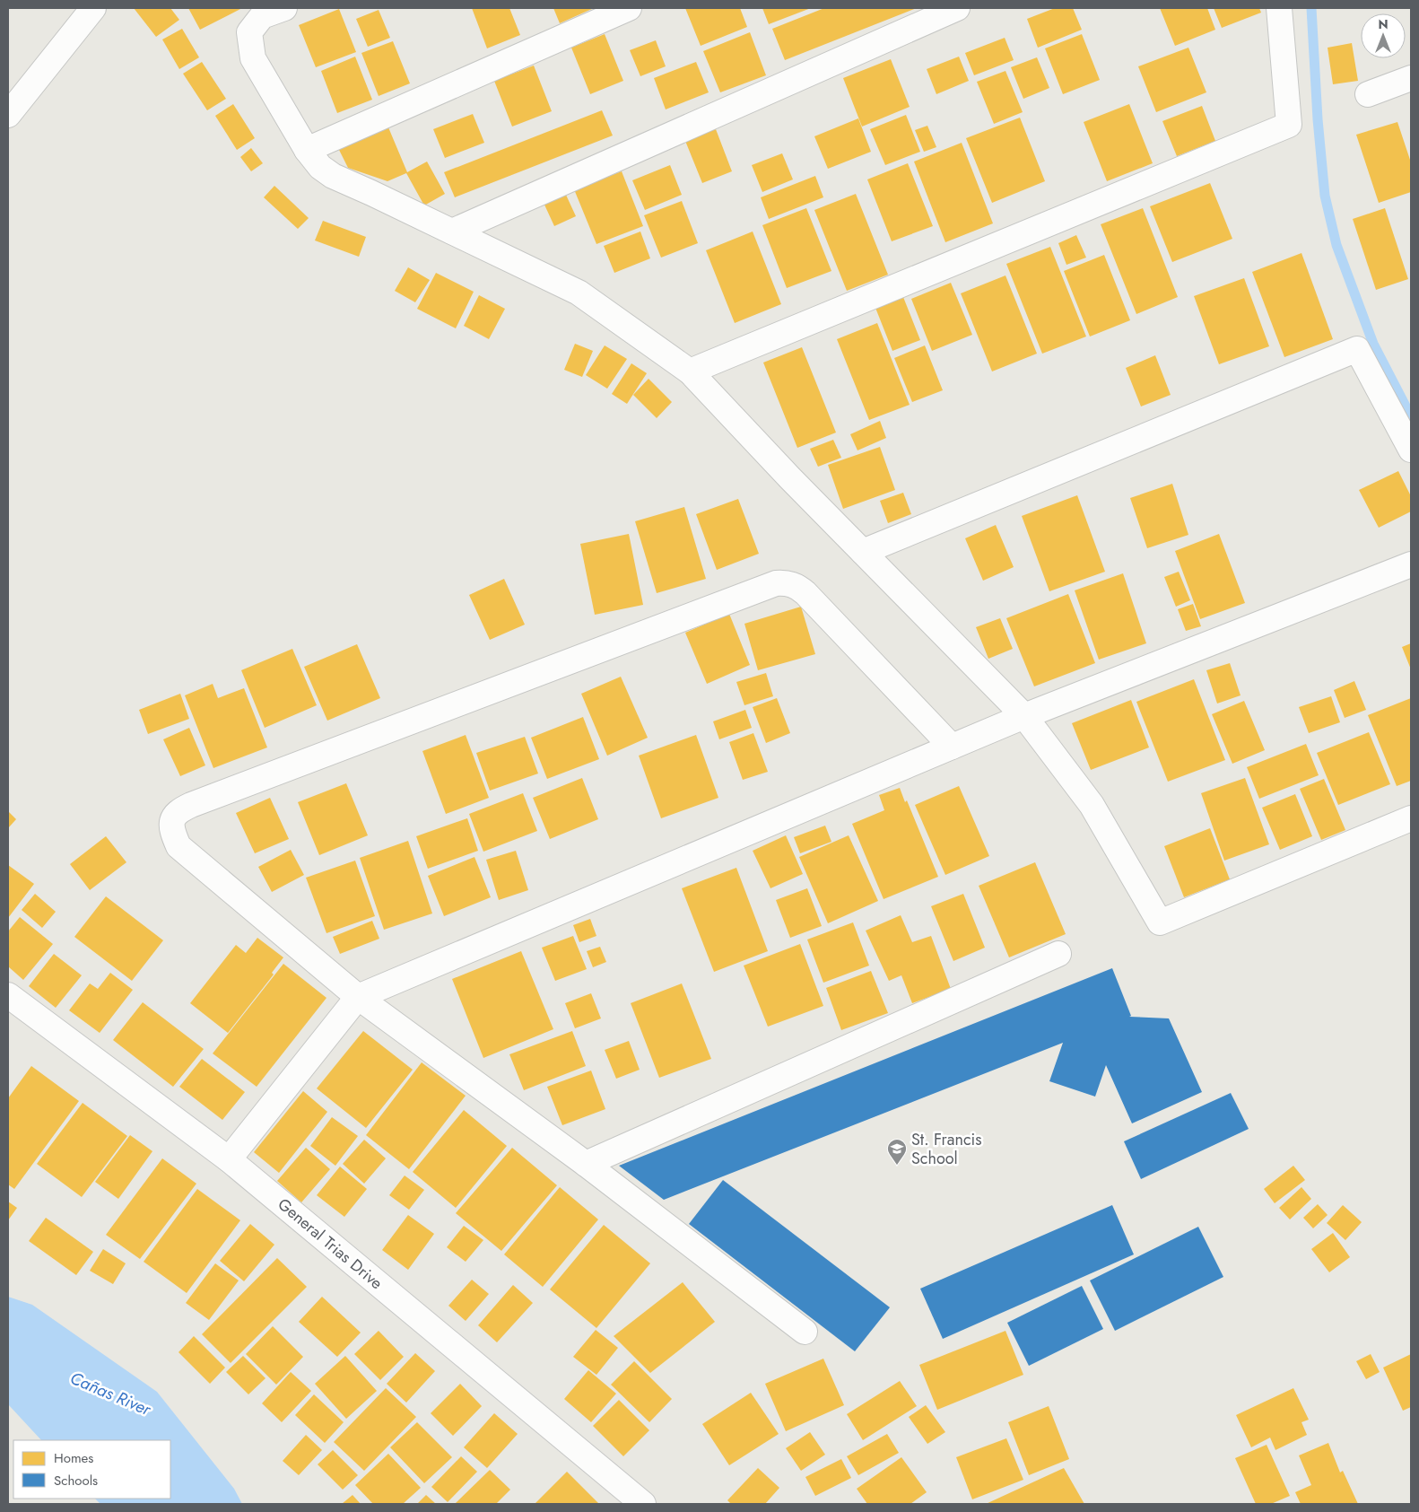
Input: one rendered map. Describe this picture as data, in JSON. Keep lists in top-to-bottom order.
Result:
{
  "streets": {
    "street": ["General Trias Drive"]
  },
  "water": ["Cañas River"],
  "places": {
    "school or university": ["St. Francis School"]
  },
  "legend": ["Homes", "Schools"],
  "north": "top"
}
